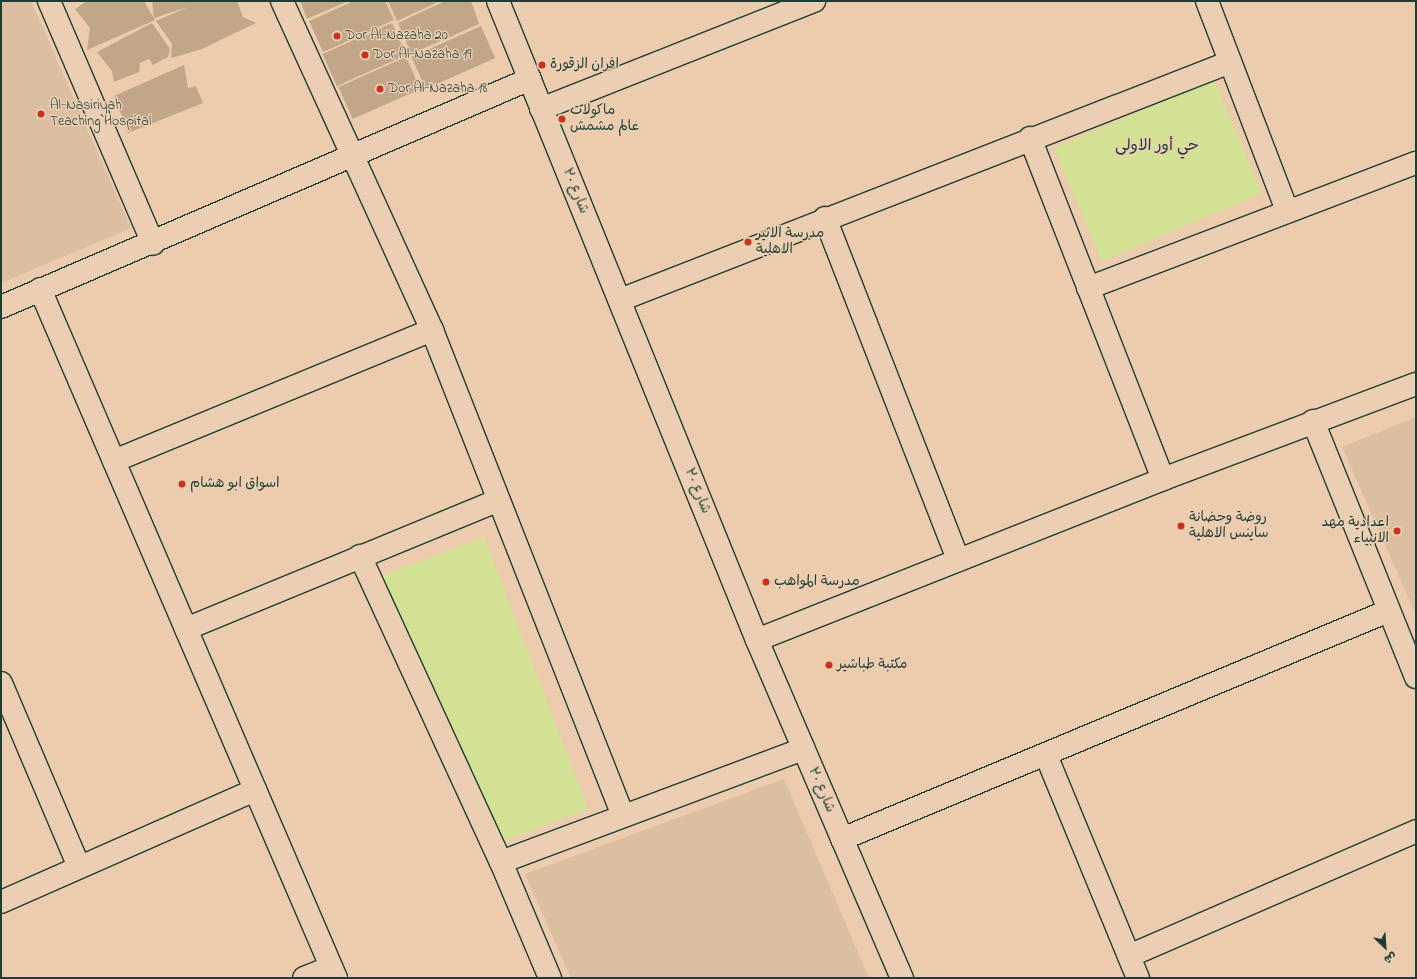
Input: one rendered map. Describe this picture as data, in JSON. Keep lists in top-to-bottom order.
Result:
{
  "streets": {
    "street": ["شارع ٣٠"]
  },
  "districts": ["حي أور الاولى"],
  "places": [
    "Dor Al-Nazaha 20",
    "Dor Al-Nazaha 19",
    "افران الزقورة",
    "Dor Al-Nazaha 18",
    "Al-Nasiriyah Teaching Hospital",
    "ماكولات عالم مشمش",
    "مدرسة الاثير الاهلية",
    "اسواق ابو هشام",
    "روضة وحضانة ساينس الاهلية",
    "اعدادية مهد الانبياء",
    "مدرسة المواهب",
    "مكتبة طباشير"
  ],
  "north": "bottom right"
}
